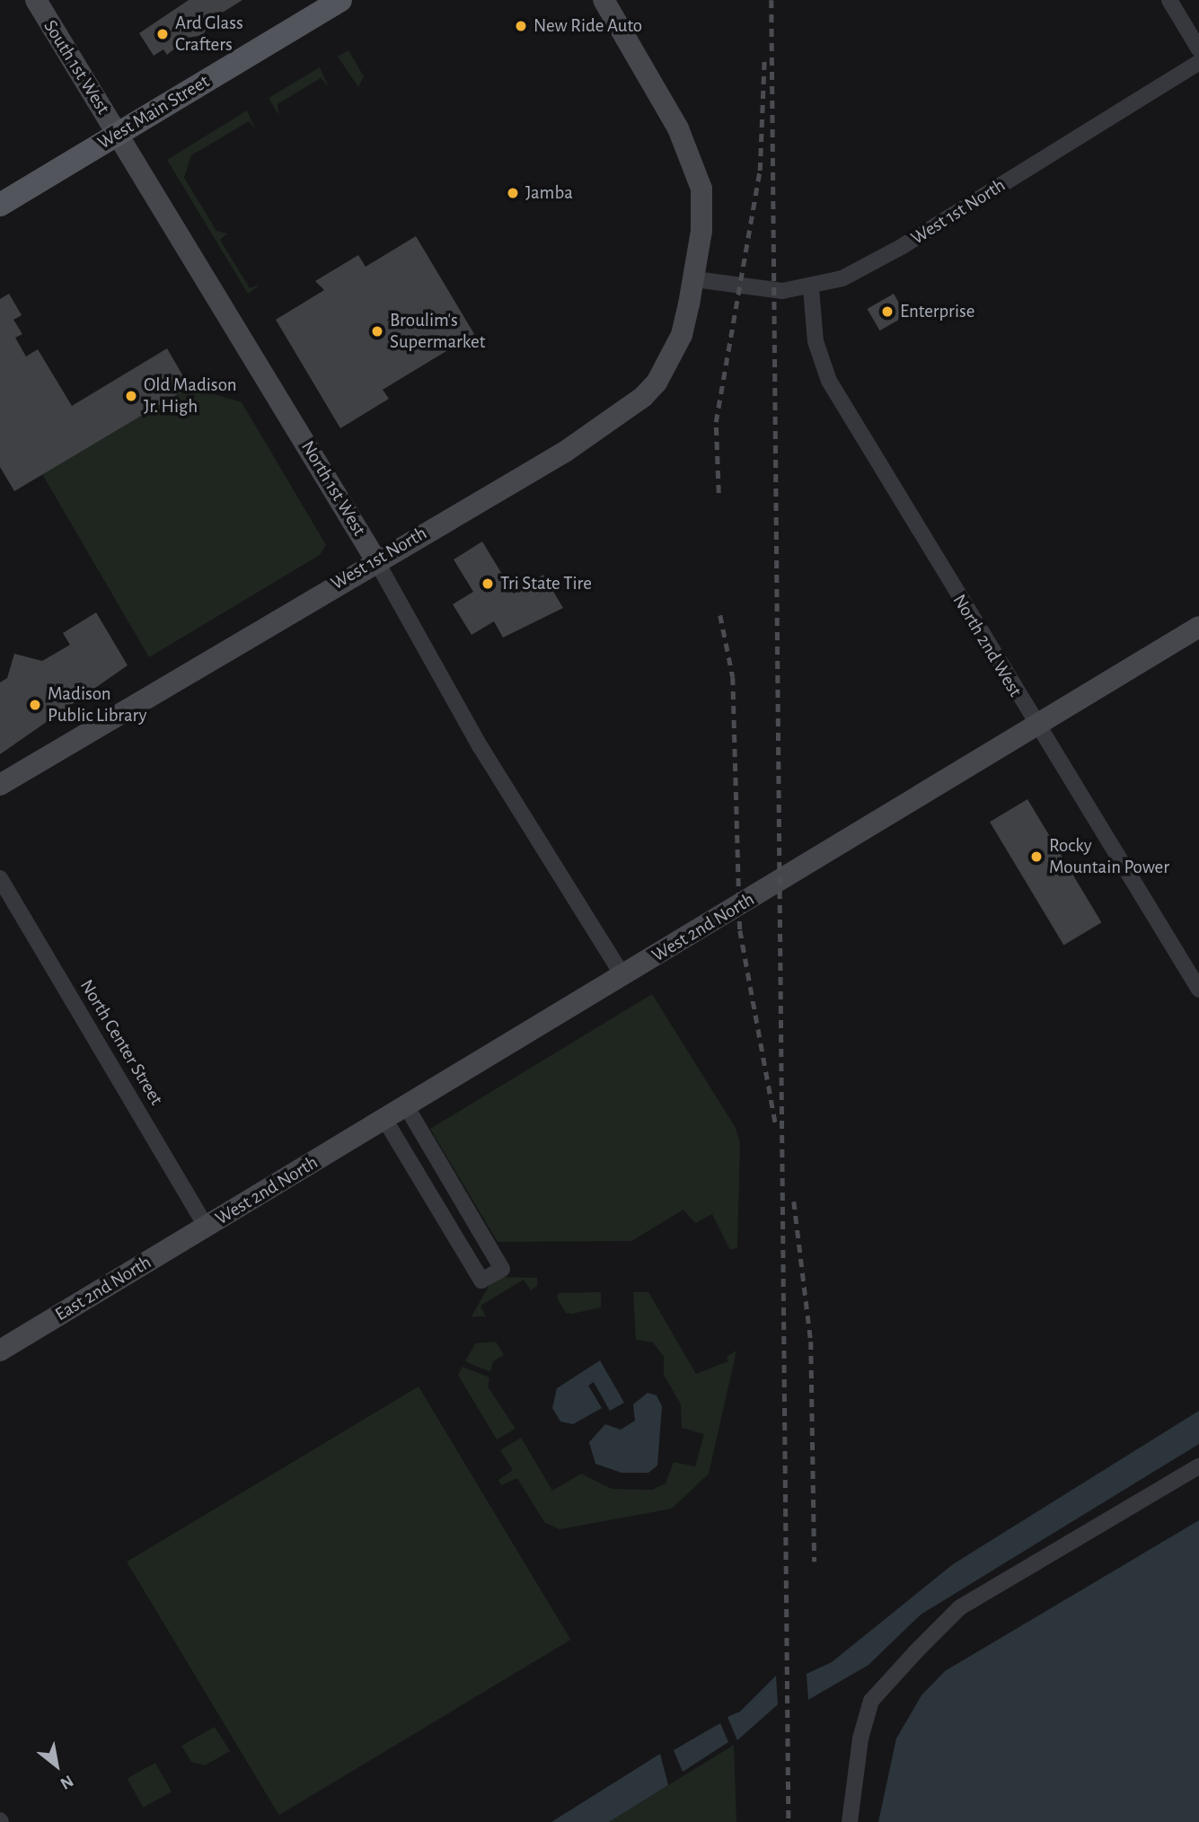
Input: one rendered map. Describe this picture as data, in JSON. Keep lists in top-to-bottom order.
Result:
{
  "streets": {
    "main road": ["West Main Street"],
    "street": [
      "South 1st West",
      "West 1st North",
      "North 1st West",
      "North 2nd West",
      "West 2nd North",
      "North Center Street",
      "East 2nd North"
    ]
  },
  "crossings": [
    ["South 1st West", "West Main Street"],
    ["South 1st West", "North 1st West"],
    ["West Main Street", "North 1st West"],
    ["West 1st North", "North 1st West"],
    ["West 1st North", "North 2nd West"],
    ["North 1st West", "West 2nd North"],
    ["North 2nd West", "West 2nd North"],
    ["West 2nd North", "North Center Street"],
    ["West 2nd North", "East 2nd North"],
    ["North Center Street", "East 2nd North"]
  ],
  "places": [
    "New Ride Auto",
    "Ard Glass Crafters",
    "Jamba",
    "Enterprise",
    "Broulim's Supermarket",
    "Old Madison Jr. High",
    "Tri State Tire",
    "Madison Public Library",
    "Rocky Mountain Power"
  ],
  "north": "bottom right"
}
